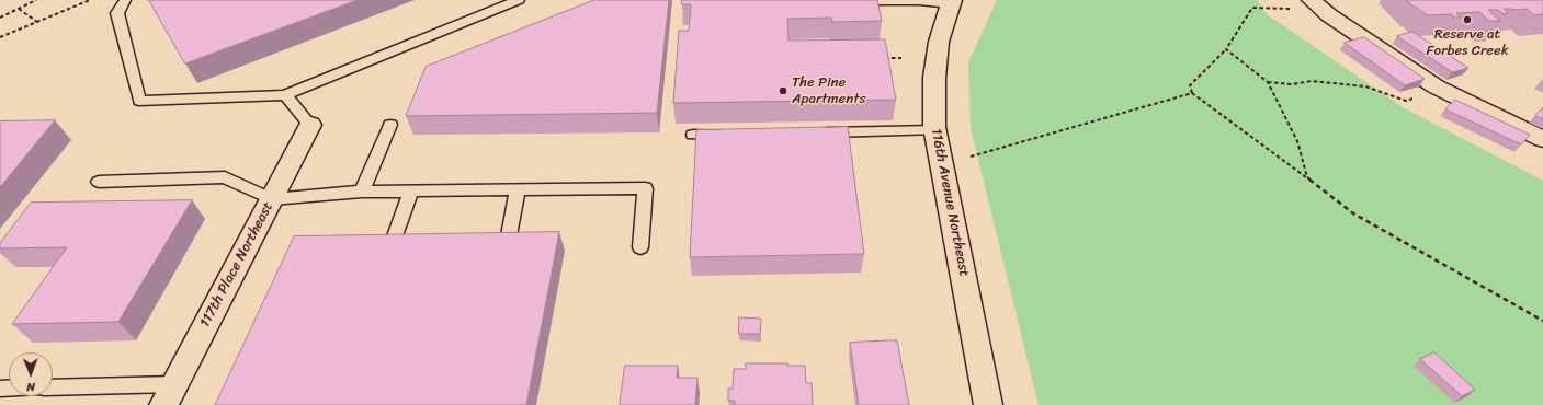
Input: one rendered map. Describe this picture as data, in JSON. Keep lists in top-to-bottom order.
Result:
{
  "streets": {
    "street": ["116th Avenue Northeast", "117th Place Northeast"]
  },
  "places": ["Reserve at Forbes Creek", "The Pine Apartments"],
  "north": "bottom"
}
